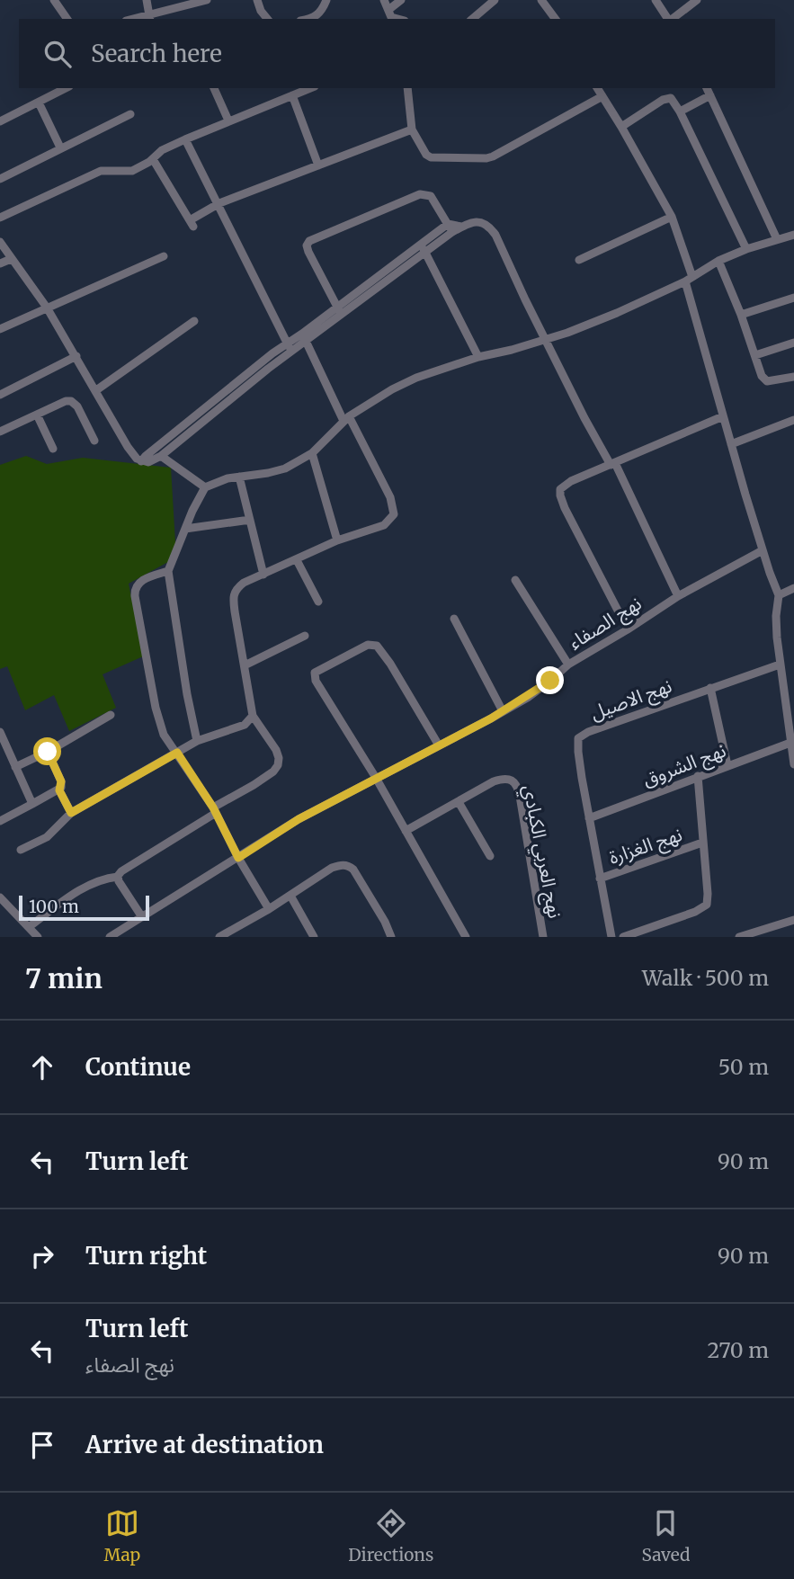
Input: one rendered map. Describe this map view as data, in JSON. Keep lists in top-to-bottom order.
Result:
{
  "streets": {
    "street": [
      "نهج الصفاء",
      "نهج الاصيل",
      "نهج الشروق",
      "نهج الغزارة",
      "نهج العربي الكبادي"
    ]
  },
  "crossings": [
    ["نهج الاصيل", "نهج الشروق"],
    ["نهج الاصيل", "نهج الغزارة"]
  ],
  "scale_bar": "100 m",
  "page": {
    "search": "Search here",
    "scale": "100 m",
    "heading": ["7 min", "Walk · 500 m"],
    "list": [
      ["Continue", "50 m"],
      ["Turn left", "90 m"],
      ["Turn right", "90 m"],
      ["Turn left", "نهج الصفاء", "270 m"],
      "Arrive at destination"
    ],
    "nav": ["Map", "Directions", "Saved"]
  }
}
